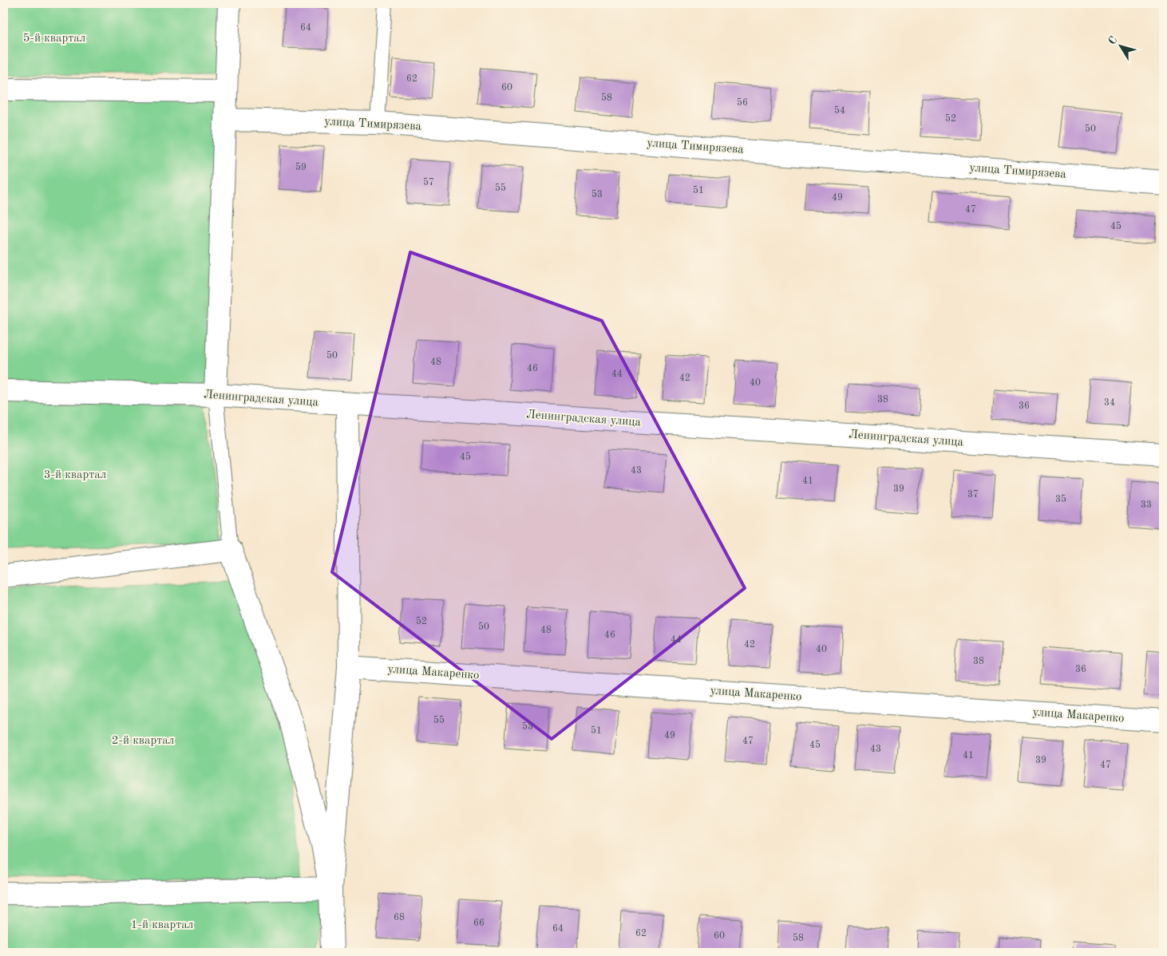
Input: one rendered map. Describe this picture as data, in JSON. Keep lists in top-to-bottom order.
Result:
{
  "streets": {
    "street": ["улица Тимирязева", "Ленинградская улица", "улица Макаренко"]
  },
  "parks": [
    "5-й квартал",
    "3-й квартал",
    "2-й квартал",
    "1-й квартал"
  ],
  "house_numbers": [
    "64",
    "62",
    "60",
    "58",
    "56",
    "54",
    "52",
    "50",
    "59",
    "57",
    "55",
    "51",
    "53",
    "49",
    "47",
    "45",
    "50",
    "48",
    "46",
    "44",
    "42",
    "40",
    "38",
    "34",
    "36",
    "45",
    "43",
    "41",
    "39",
    "37",
    "35",
    "33",
    "52",
    "50",
    "48",
    "46",
    "44",
    "42",
    "40",
    "38",
    "36",
    "55",
    "53",
    "51",
    "49",
    "47",
    "45",
    "43",
    "41",
    "39",
    "47",
    "68",
    "66",
    "64",
    "62",
    "60",
    "58"
  ],
  "north": "top left"
}
